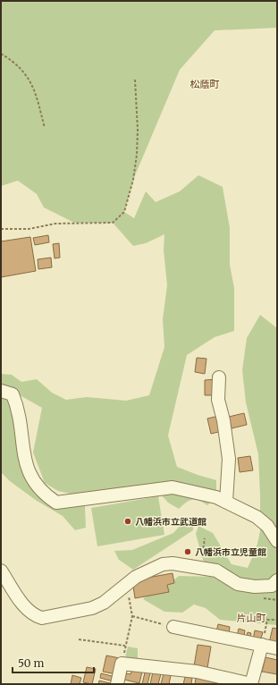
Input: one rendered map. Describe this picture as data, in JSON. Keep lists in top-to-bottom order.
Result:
{
  "districts": ["松蔭町", "片山町"],
  "places": ["八幡浜市立武道館", "八幡浜市立児童館"],
  "scale_bar": "50 m"
}
